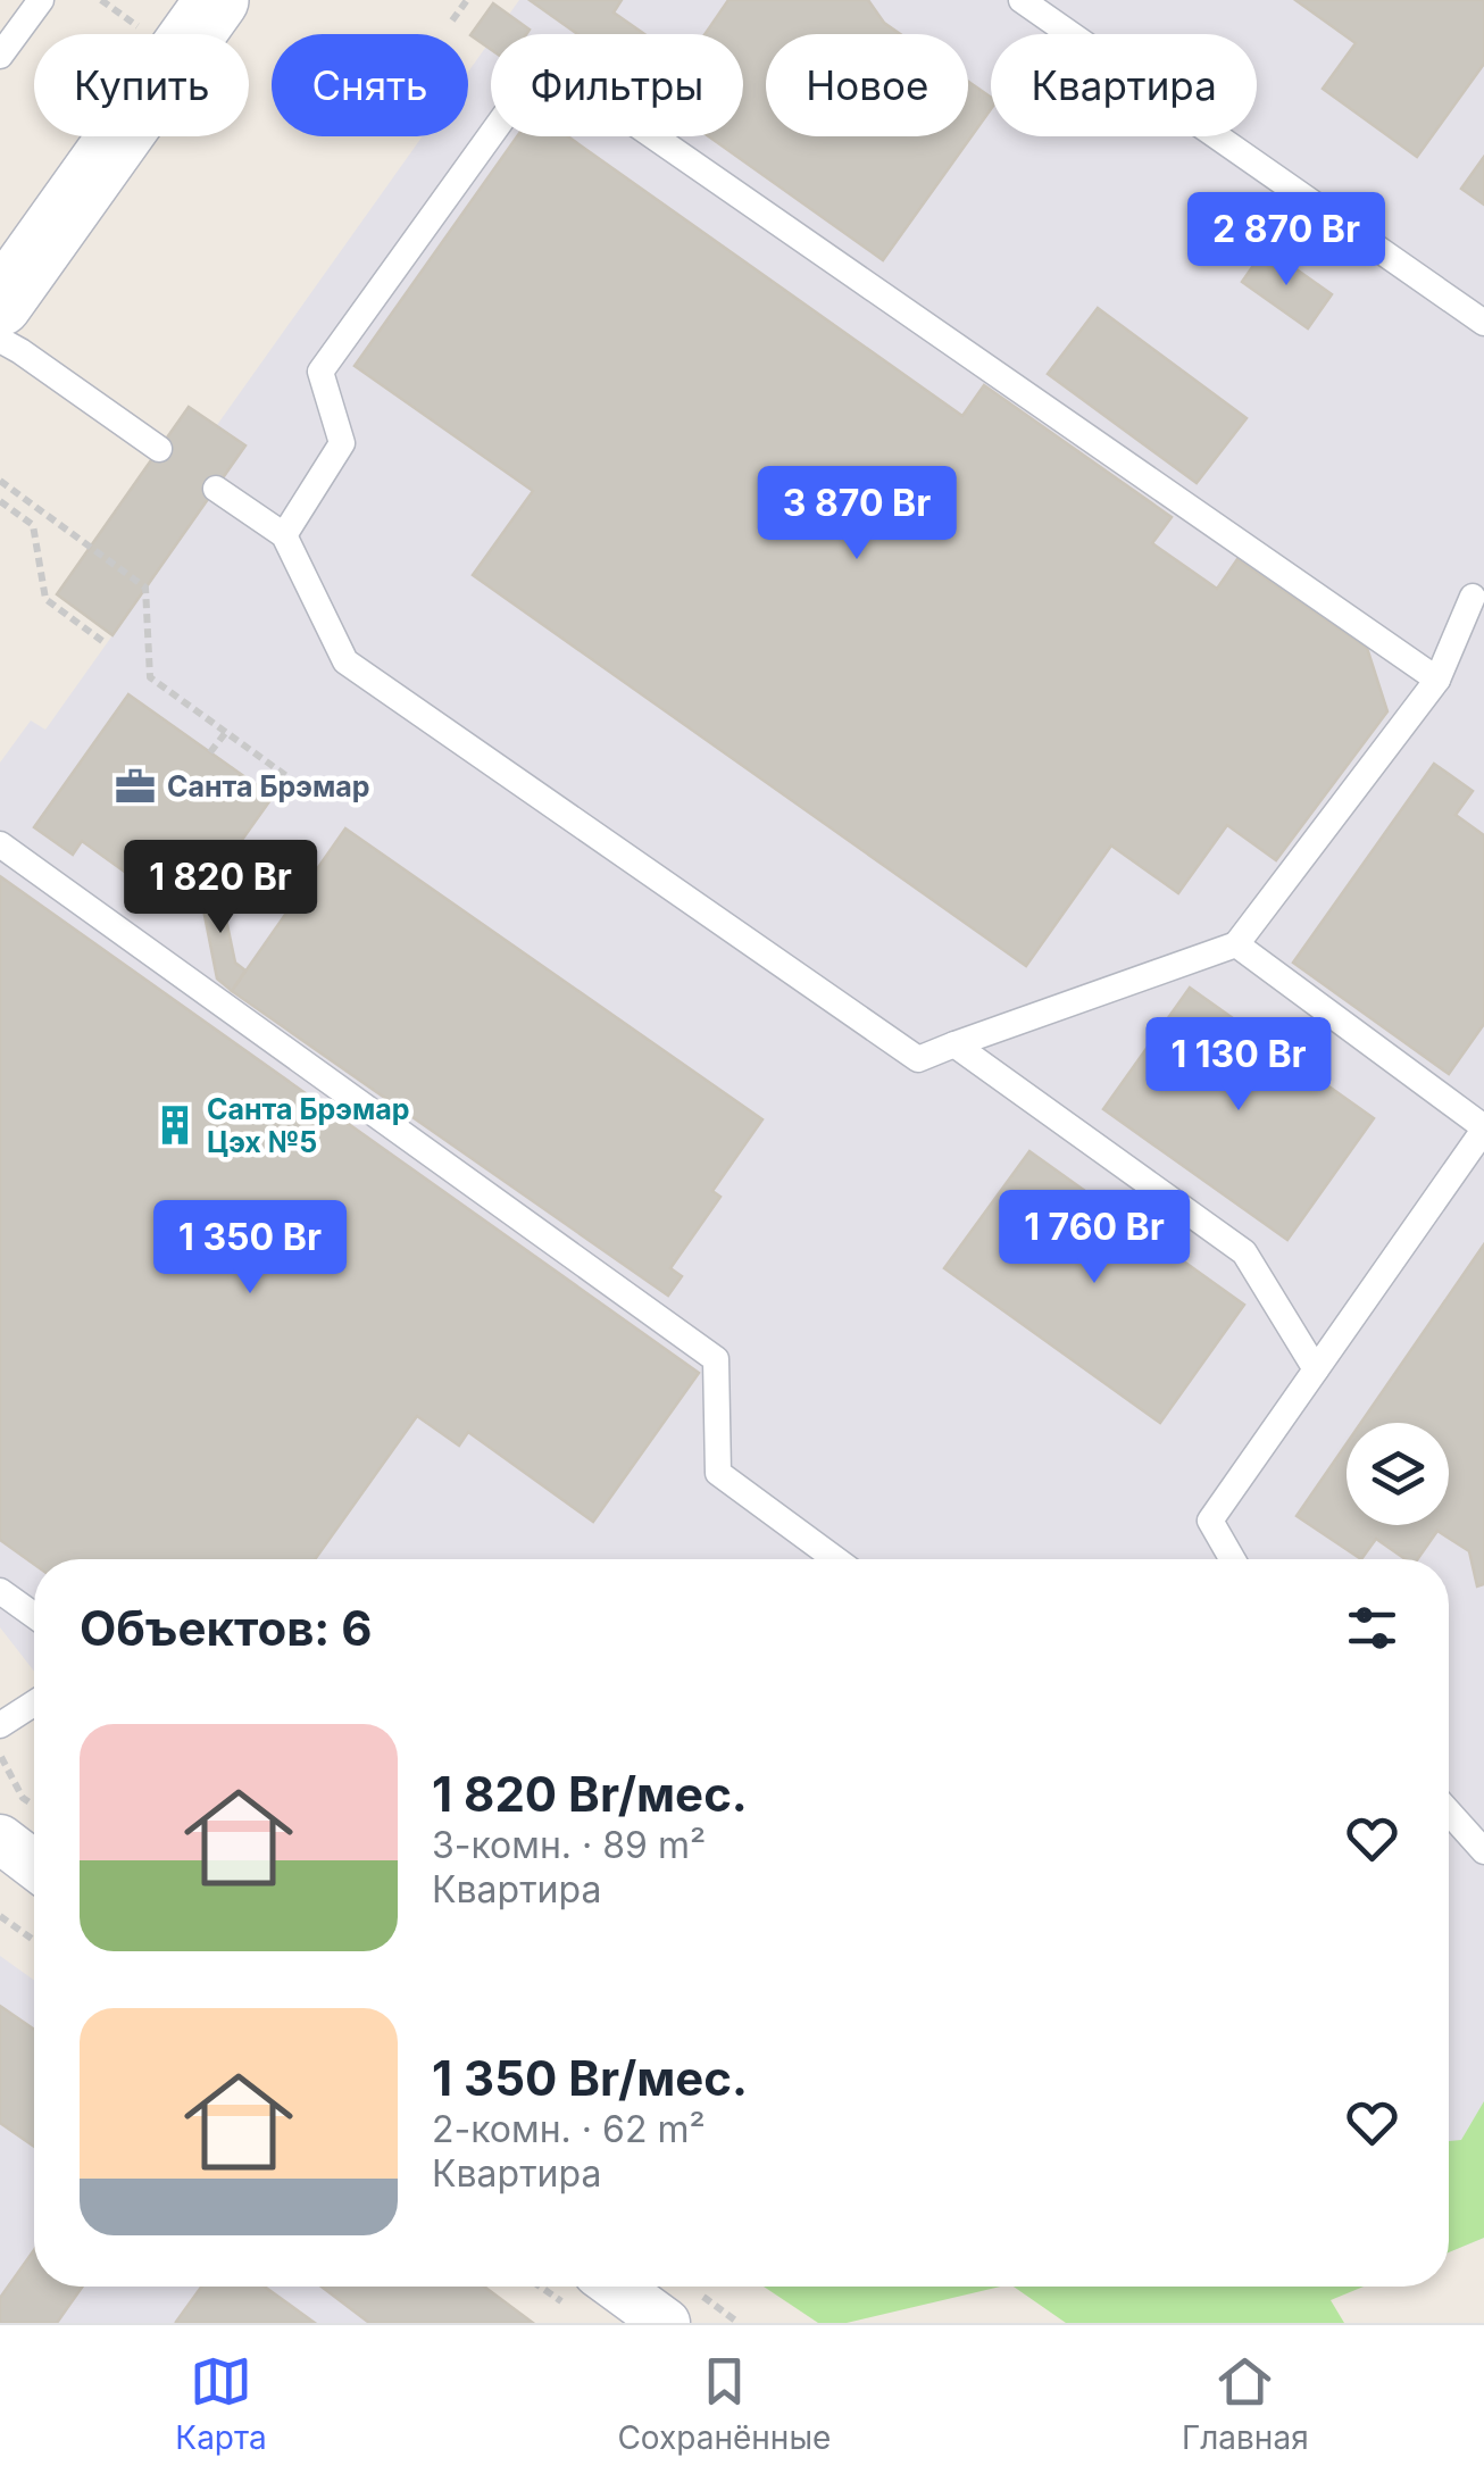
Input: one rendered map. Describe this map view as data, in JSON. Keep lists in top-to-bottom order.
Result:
{
  "places": {
    "office": ["Санта Брэмар"],
    "building": ["Санта Брэмар Цэх №5"]
  },
  "page": {
    "chip": [
      "Купить",
      "Снять",
      "Фильтры",
      "Новое",
      "Квартира"
    ],
    "price": [
      "2 870 Br",
      "3 870 Br",
      "1 820 Br",
      "1 130 Br",
      "1 760 Br",
      "1 350 Br"
    ],
    "heading": "Объектов: 6",
    "list": [
      {
        "name": "1 820 Br/мес.",
        "note": "3-комн. · 89 m² · Квартира"
      },
      {
        "name": "1 350 Br/мес.",
        "note": "2-комн. · 62 m² · Квартира"
      }
    ],
    "tabs": ["Карта", "Сохранённые", "Главная"]
  }
}
